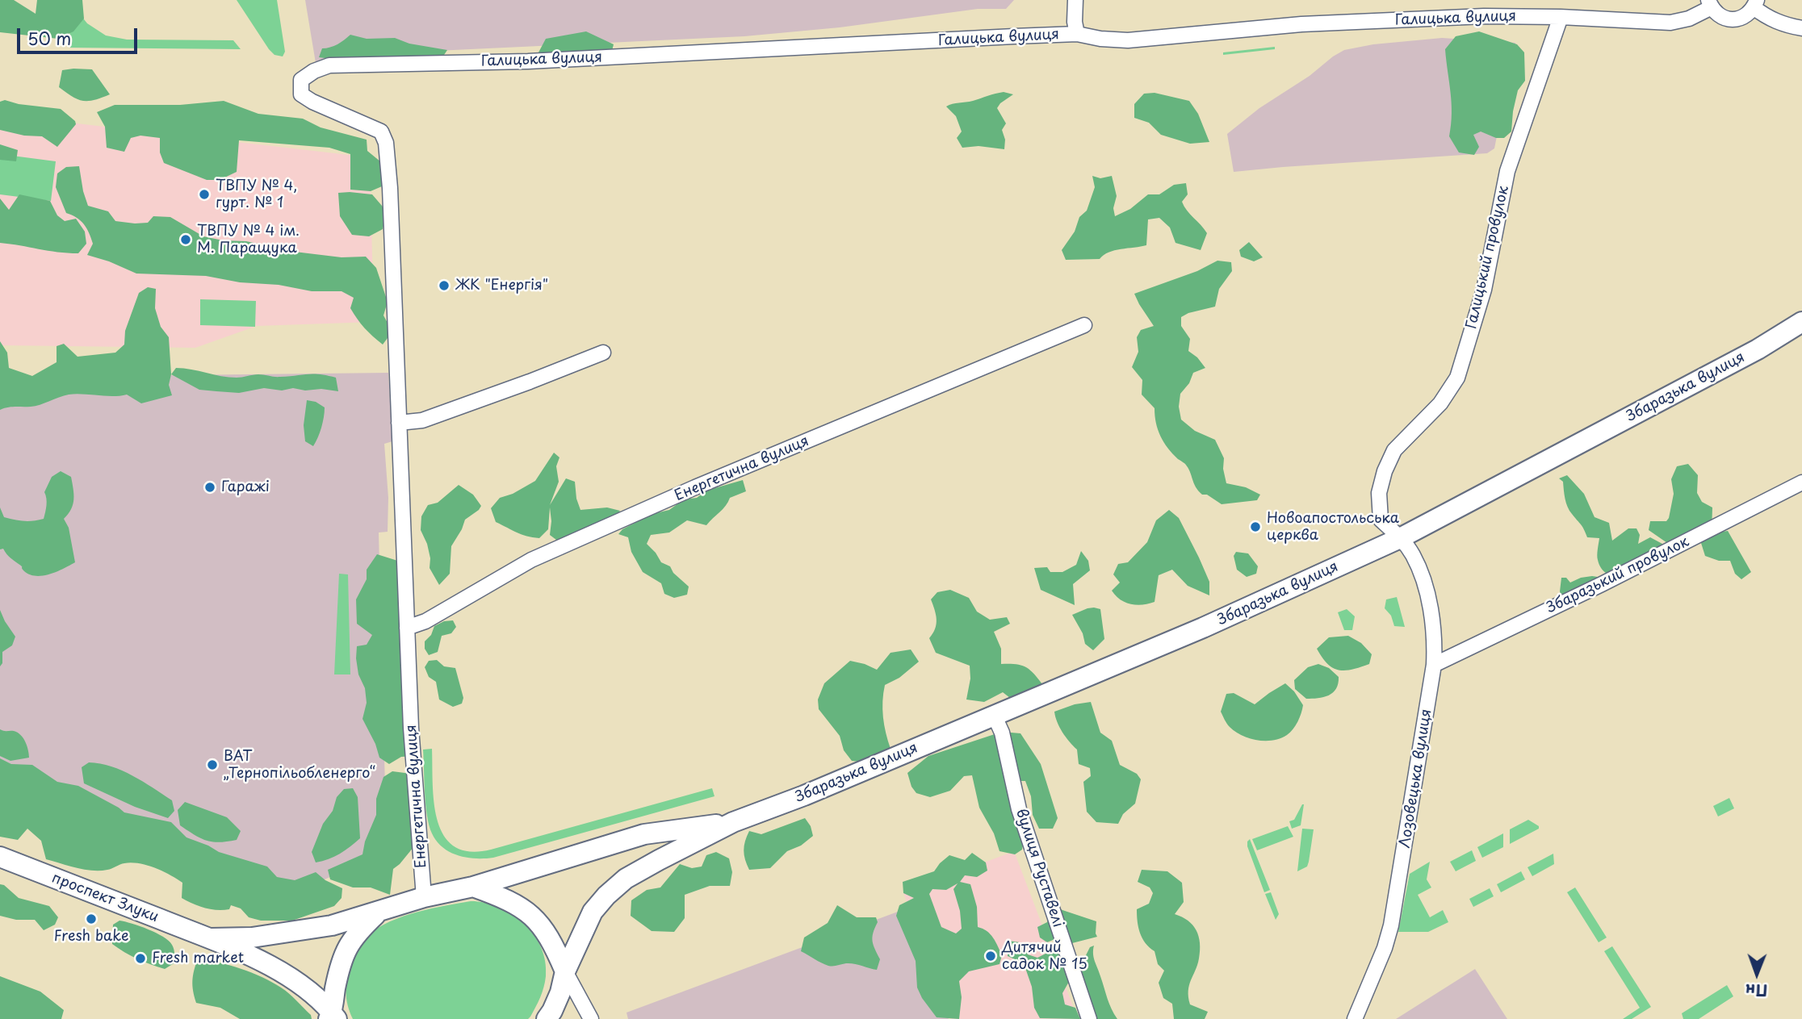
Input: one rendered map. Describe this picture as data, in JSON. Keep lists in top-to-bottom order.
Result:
{
  "streets": {
    "main road": ["Збаразька вулиця", "проспект Злуки"],
    "street": [
      "Галицька вулиця",
      "Галицький провулок",
      "Енергетична вулиця",
      "Збаразький провулок",
      "Лозовецька вулиця",
      "вулиця Руставелі"
    ]
  },
  "crossings": [
    ["Галицька вулиця", "Галицький провулок"],
    ["Галицька вулиця", "Енергетична вулиця"],
    ["Галицький провулок", "Збаразька вулиця"],
    ["Галицький провулок", "Лозовецька вулиця"],
    ["Збаразька вулиця", "Енергетична вулиця"],
    ["Збаразька вулиця", "Лозовецька вулиця"],
    ["Збаразька вулиця", "вулиця Руставелі"],
    ["Збаразька вулиця", "проспект Злуки"],
    ["Енергетична вулиця", "проспект Злуки"],
    ["Збаразький провулок", "Лозовецька вулиця"]
  ],
  "places": [
    "ТВПУ № 4, гурт. № 1",
    "ТВПУ № 4 ім. М. Паращука",
    "ЖК \"Енергія\"",
    "Гаражі",
    "Новоапостольська церква",
    "ВАТ „Тернопільобленерго“",
    "Fresh bake",
    "Дитячий садок № 15",
    "Fresh market"
  ],
  "scale_bar": "50 m",
  "north": "bottom"
}
